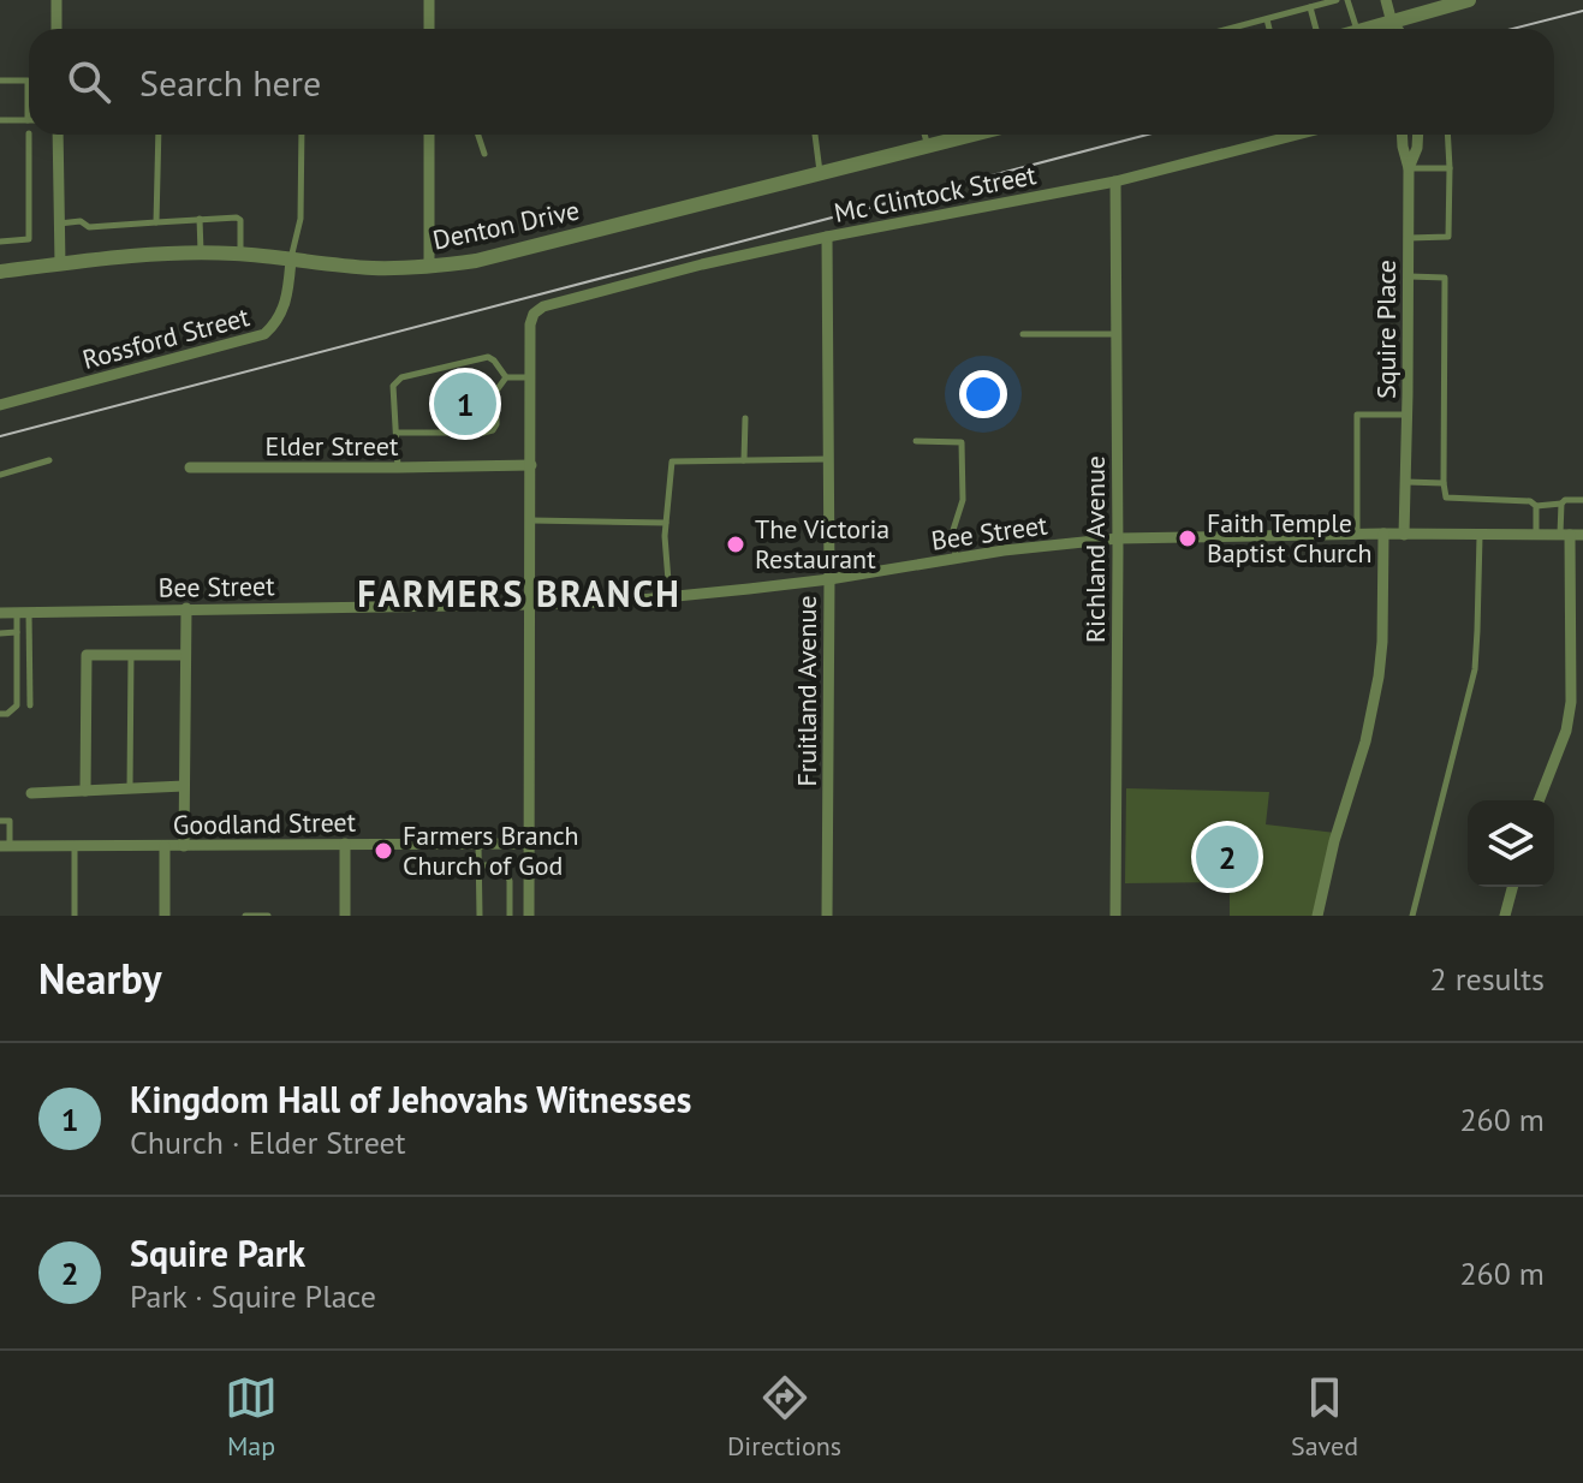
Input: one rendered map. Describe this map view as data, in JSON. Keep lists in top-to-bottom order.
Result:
{
  "streets": {
    "street": [
      "Mc Clintock Street",
      "Denton Drive",
      "Squire Place",
      "Rossford Street",
      "Elder Street",
      "Bee Street",
      "Richland Avenue",
      "Fruitland Avenue",
      "Goodland Street"
    ]
  },
  "crossings": [
    ["Mc Clintock Street", "Richland Avenue"],
    ["Mc Clintock Street", "Fruitland Avenue"],
    ["Denton Drive", "Rossford Street"],
    ["Squire Place", "Bee Street"],
    ["Bee Street", "Richland Avenue"],
    ["Bee Street", "Fruitland Avenue"]
  ],
  "districts": ["FARMERS BRANCH"],
  "places": ["Faith Temple Baptist Church", "The Victoria Restaurant", "Farmers Branch Church of God"],
  "page": {
    "search": "Search here",
    "pins": ["1", "2"],
    "heading": ["Nearby", "2 results"],
    "list": [
      {
        "mark": "1",
        "name": "Kingdom Hall of Jehovahs Witnesses",
        "note": "Church · Elder Street",
        "value": "260 m"
      },
      {
        "mark": "2",
        "name": "Squire Park",
        "note": "Park · Squire Place",
        "value": "260 m"
      }
    ],
    "nav": ["Map", "Directions", "Saved"]
  }
}
